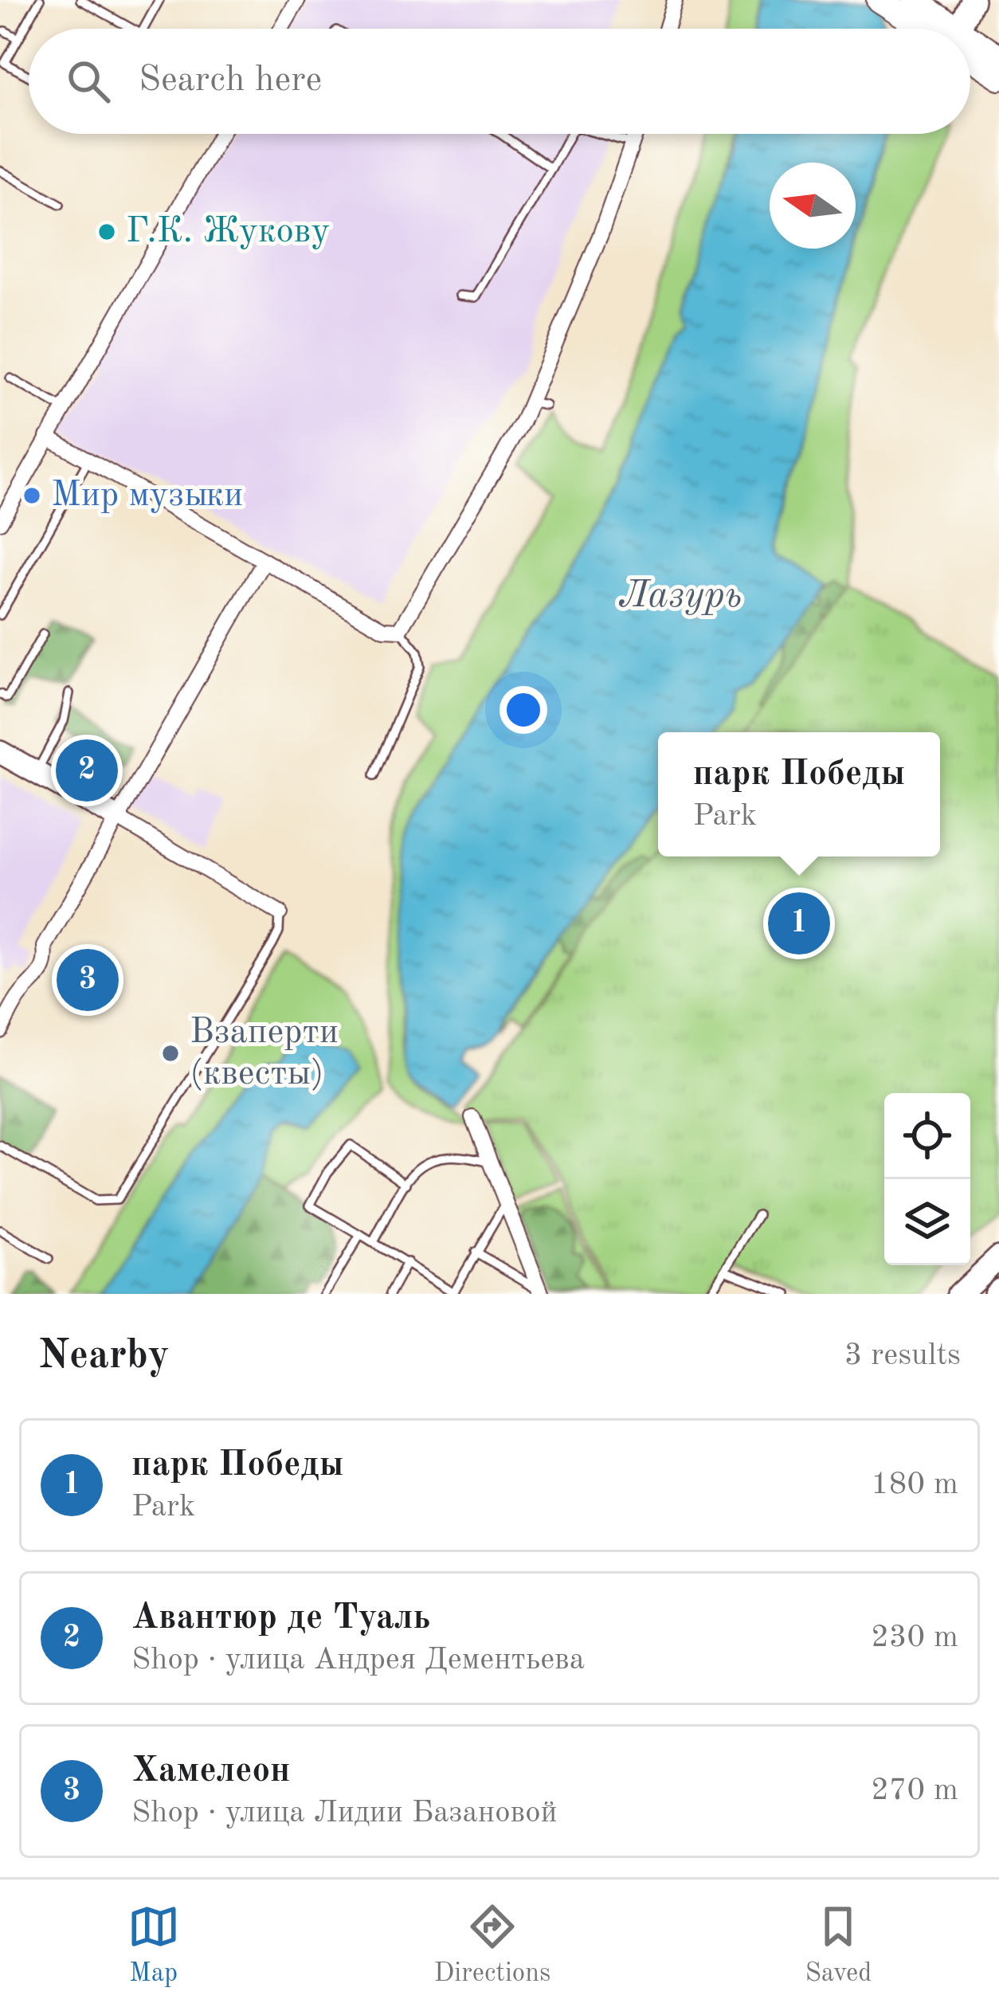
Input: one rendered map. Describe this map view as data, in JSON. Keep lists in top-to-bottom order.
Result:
{
  "water": ["Лазурь"],
  "places": ["Г.К. Жукову", "Мир музыки", "Взаперти (квесты)"],
  "north": "left",
  "page": {
    "search": "Search here",
    "popup": ["парк Победы", "Park"],
    "pins": ["2", "1", "3"],
    "heading": ["Nearby", "3 results"],
    "list": [
      {
        "mark": "1",
        "name": "парк Победы",
        "note": "Park",
        "value": "180 m"
      },
      {
        "mark": "2",
        "name": "Авантюр де Туаль",
        "note": "Shop · улица Андрея Дементьева",
        "value": "230 m"
      },
      {
        "mark": "3",
        "name": "Хамелеон",
        "note": "Shop · улица Лидии Базановой",
        "value": "270 m"
      }
    ],
    "nav": ["Map", "Directions", "Saved"]
  }
}
